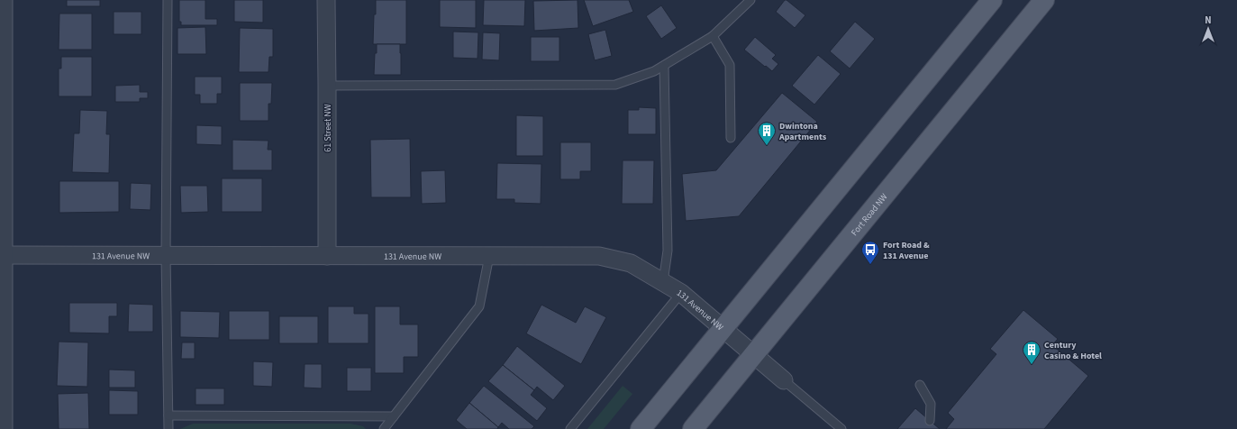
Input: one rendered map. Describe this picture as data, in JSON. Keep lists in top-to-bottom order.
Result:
{
  "streets": {
    "main road": ["Fort Road NW"],
    "street": ["61 Street NW", "131 Avenue NW"]
  },
  "crossings": [
    ["61 Street NW", "131 Avenue NW"],
    ["Fort Road NW", "131 Avenue NW"]
  ],
  "places": {
    "building": ["Dwintona Apartments", "Century Casino & Hotel"],
    "bus stop": ["Fort Road & 131 Avenue"]
  },
  "north": "top"
}
